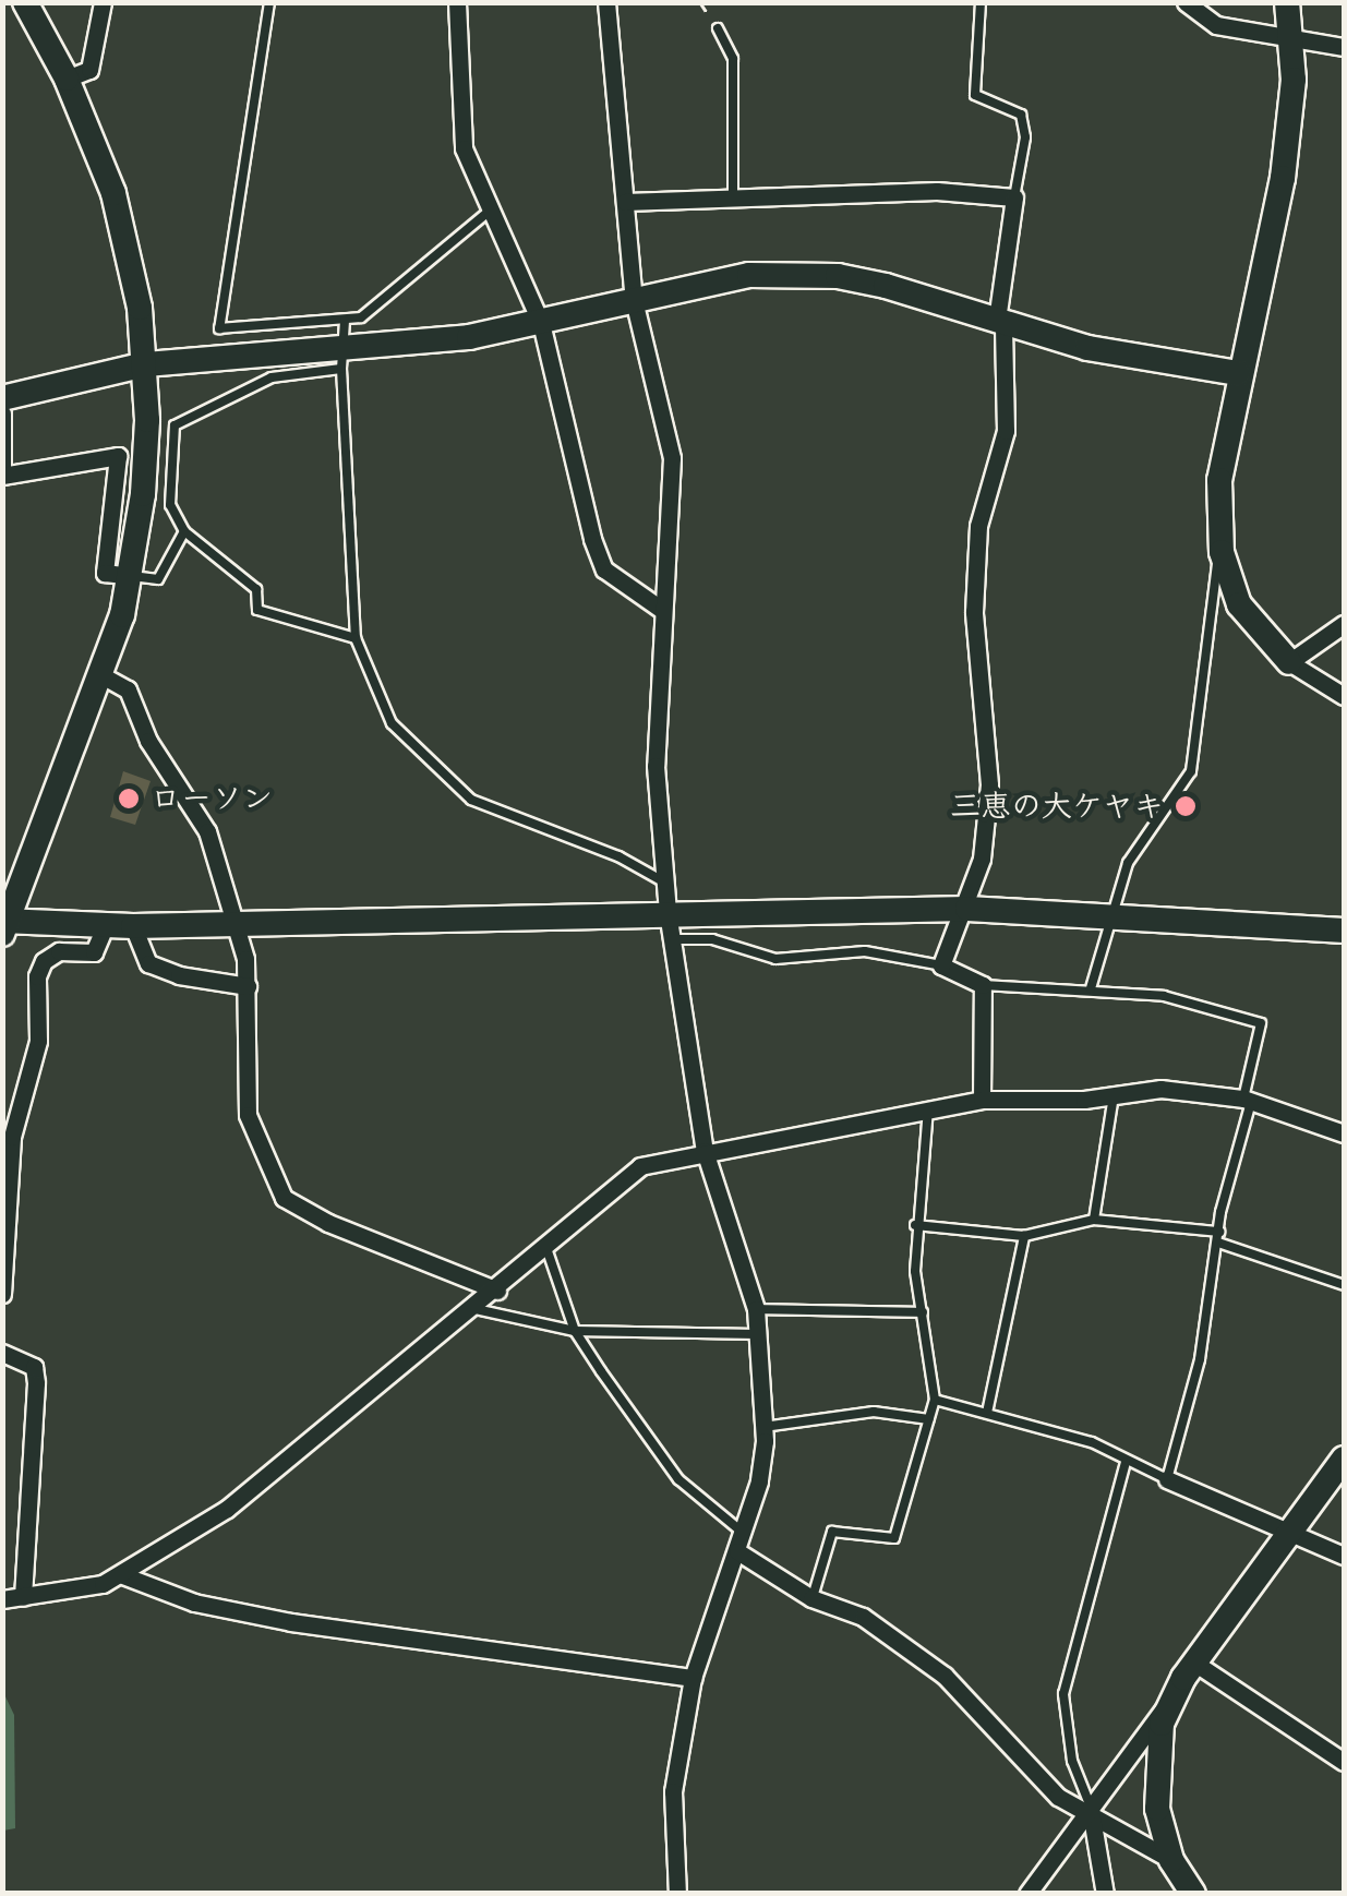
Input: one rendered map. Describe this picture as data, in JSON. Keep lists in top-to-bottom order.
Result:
{
  "places": ["ローソン", "三恵の大ケヤキ"]
}
